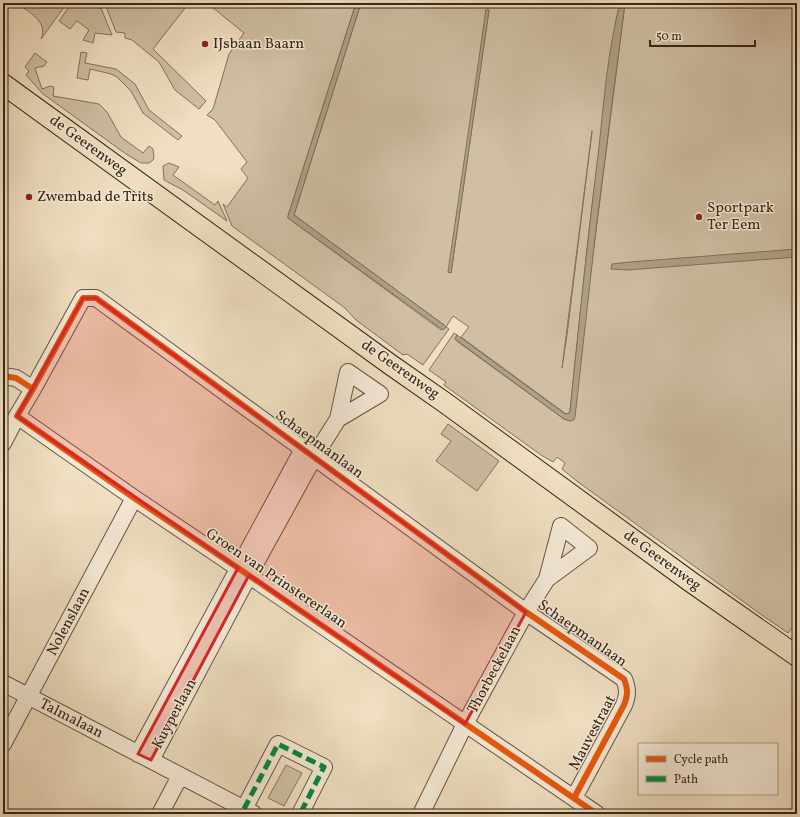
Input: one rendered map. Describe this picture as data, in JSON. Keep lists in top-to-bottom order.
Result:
{
  "streets": {
    "main road": ["de Geerenweg"],
    "street": [
      "Schaepmanlaan",
      "Groen van Prinstererlaan",
      "Nolenslaan",
      "Thorbeckelaan",
      "Kuyperlaan",
      "Talmalaan",
      "Mauvestraat"
    ]
  },
  "crossings": [
    ["Schaepmanlaan", "Thorbeckelaan"],
    ["Schaepmanlaan", "Kuyperlaan"],
    ["Schaepmanlaan", "Mauvestraat"],
    ["Groen van Prinstererlaan", "Nolenslaan"],
    ["Groen van Prinstererlaan", "Thorbeckelaan"],
    ["Groen van Prinstererlaan", "Kuyperlaan"],
    ["Groen van Prinstererlaan", "Mauvestraat"],
    ["Nolenslaan", "Talmalaan"],
    ["Kuyperlaan", "Talmalaan"]
  ],
  "places": ["IJsbaan Baarn", "Zwembad de Trits", "Sportpark Ter Eem"],
  "legend": ["Cycle path", "Path"],
  "scale_bar": "50 m"
}
